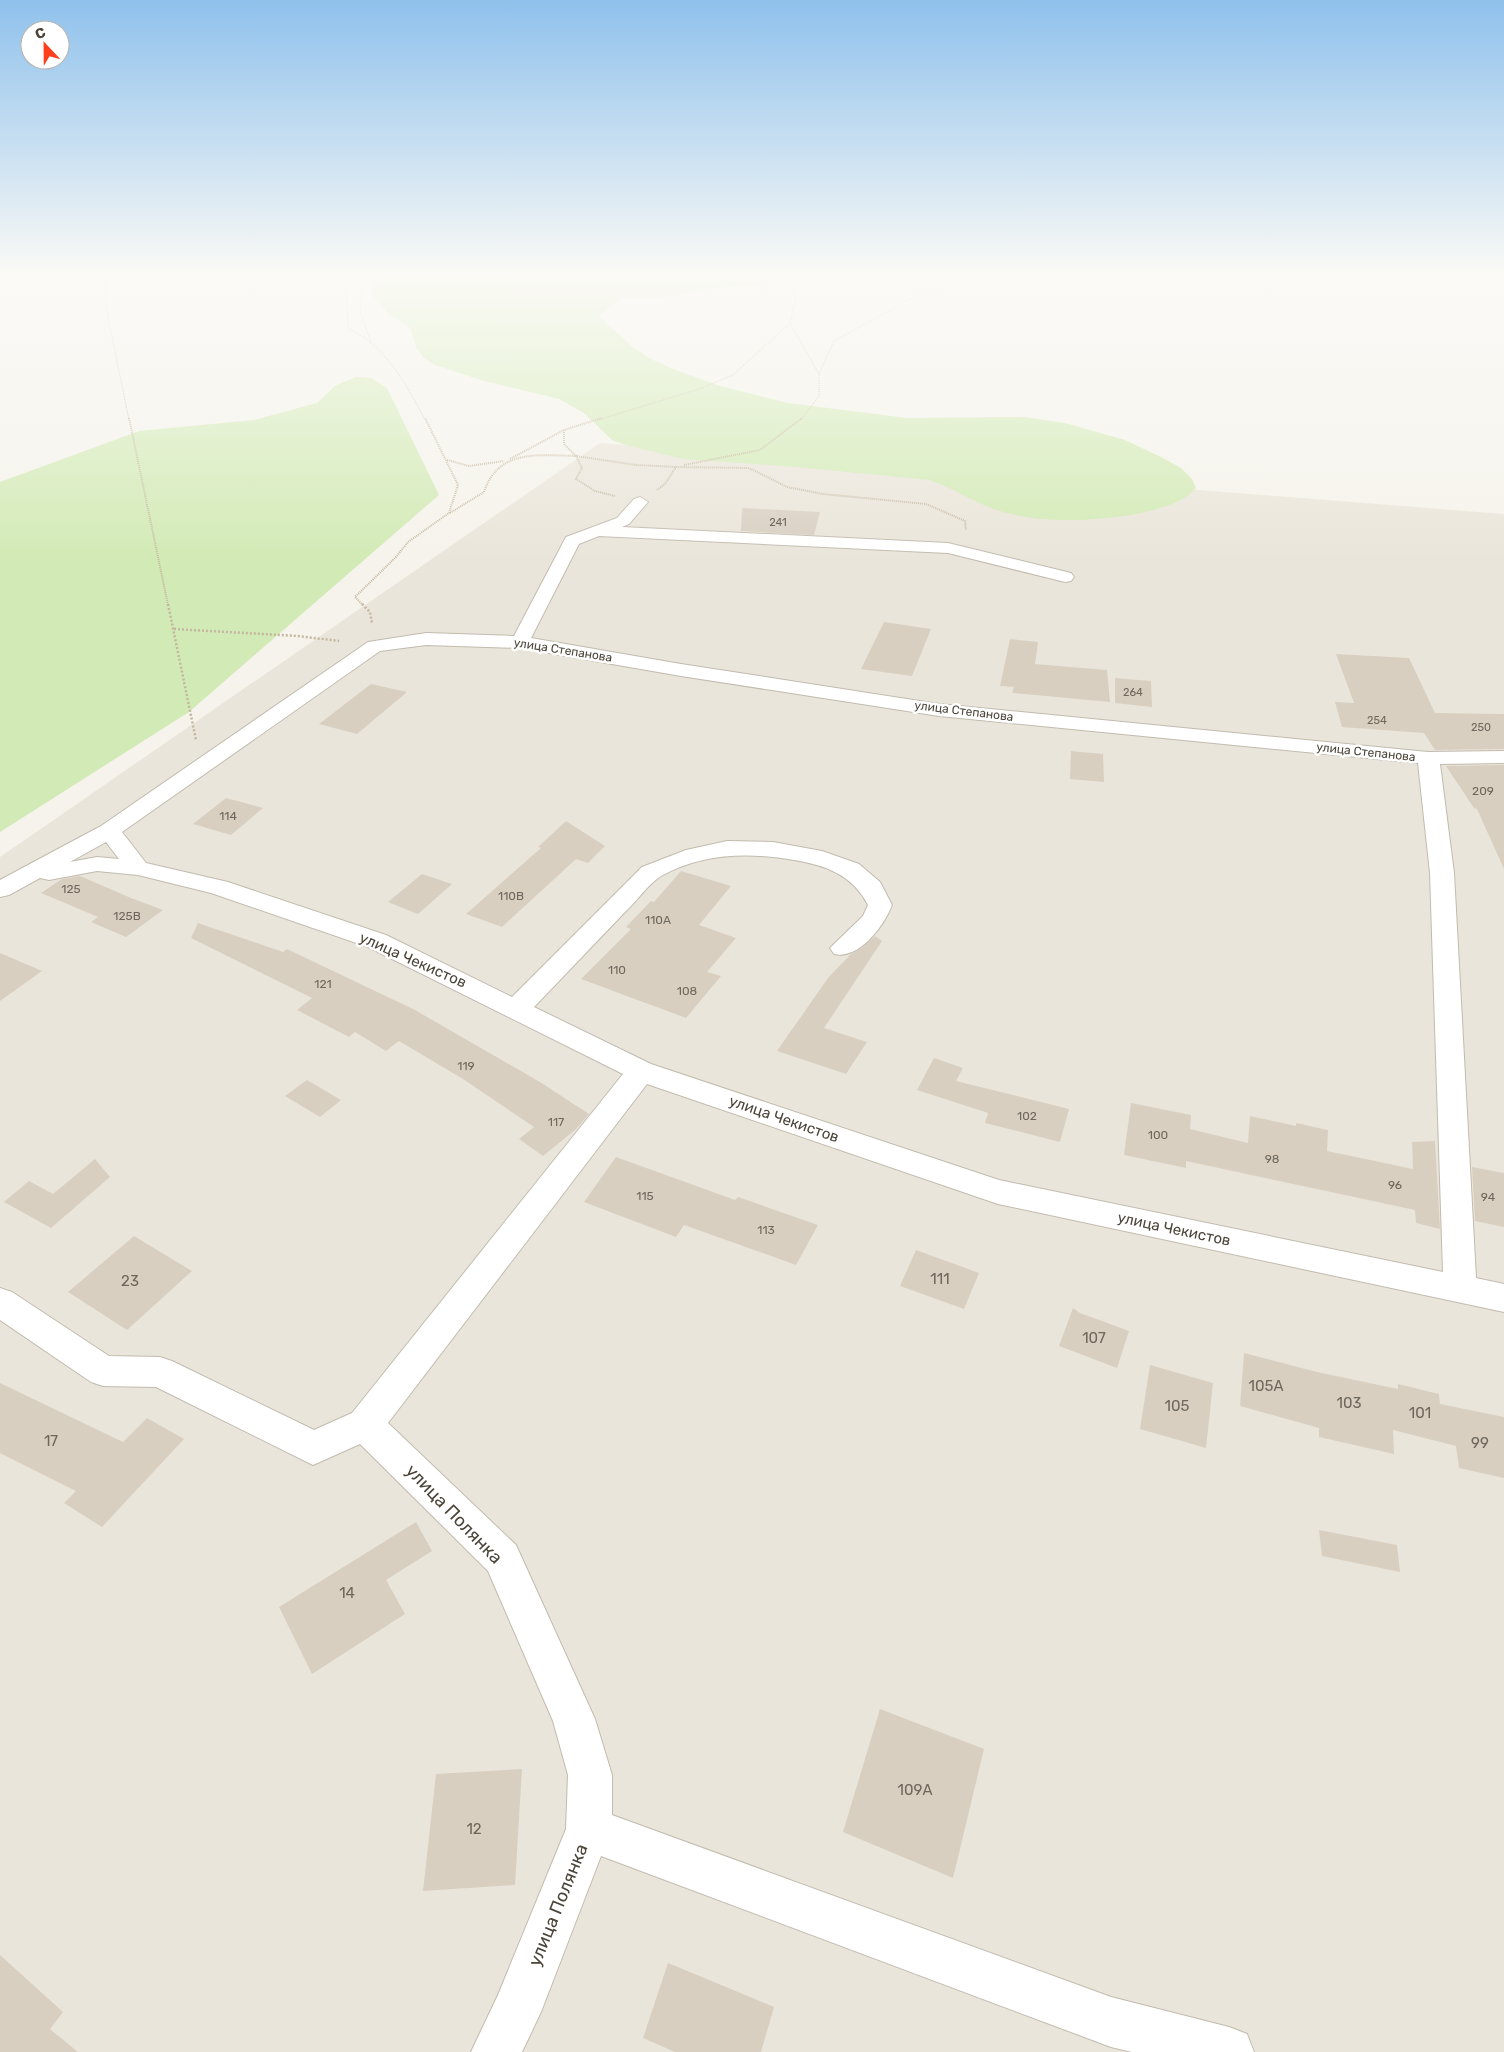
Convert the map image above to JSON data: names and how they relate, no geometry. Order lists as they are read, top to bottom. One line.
{"streets":{"street":["улица Степанова","улица Чекистов","улица Полянка"]},"house_numbers":["241","264","254","250","209","114","125","110В","125В","110А","110","121","108","119","102","117","100","98","96","115","94","113","111","23","107","105А","103","105","101","17","99","14","109А","12"],"north":"top"}
